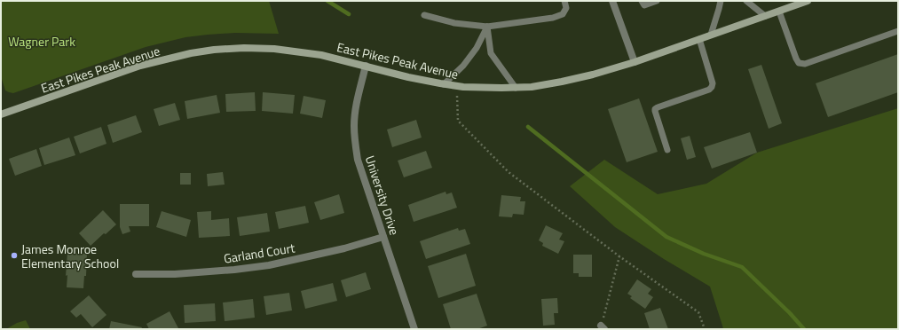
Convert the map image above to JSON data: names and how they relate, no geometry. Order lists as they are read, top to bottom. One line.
{"streets":{"main road":["East Pikes Peak Avenue"],"street":["University Drive","Garland Court"]},"crossings":[["East Pikes Peak Avenue","University Drive"],["University Drive","Garland Court"]],"parks":["Wagner Park"],"places":["James Monroe Elementary School"]}
